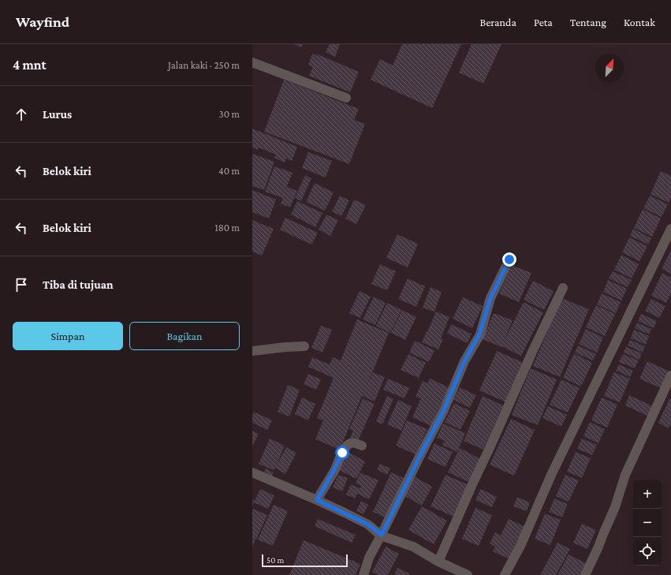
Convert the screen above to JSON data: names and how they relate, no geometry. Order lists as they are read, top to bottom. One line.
{"scale_bar":"50 m","north":"top right","page":{"header":"Wayfind","nav":["Beranda","Peta","Tentang","Kontak"],"heading":["4 mnt","Jalan kaki · 250 m"],"list":[["Lurus","30 m"],["Belok kiri","40 m"],["Belok kiri","180 m"],"Tiba di tujuan"],"buttons":["Simpan","Bagikan"],"map_buttons":["+","−"],"scale":"50 m"}}
